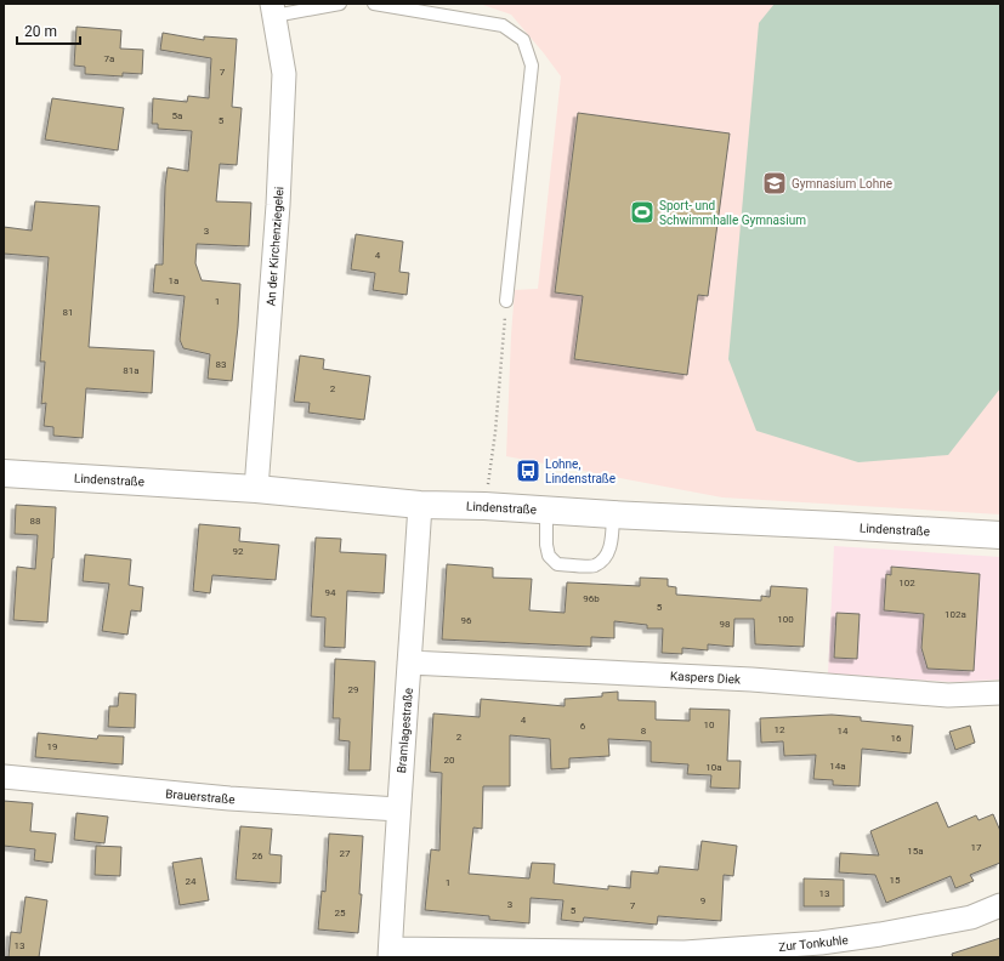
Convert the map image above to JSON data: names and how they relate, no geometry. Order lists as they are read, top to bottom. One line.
{"streets":{"street":["An der Kirchenziegelei","Lindenstraße","Kaspers Diek","Bramlagestraße","Brauerstraße","Zur Tonkuhle"]},"crossings":[["An der Kirchenziegelei","Lindenstraße"],["Lindenstraße","Bramlagestraße"],["Kaspers Diek","Bramlagestraße"],["Bramlagestraße","Brauerstraße"],["Bramlagestraße","Zur Tonkuhle"]],"places":{"school or university":["Gymnasium Lohne"],"sports":["Sport- und Schwimmhalle Gymnasium"],"bus stop":["Lohne, Lindenstraße"]},"house_numbers":["7a","7","5a","5","3","4","1a","1","81","83","81a","2","88","92","102","94","96b","5","102a","100","96","98","29","4","10","6","12","8","14","2","16","19","20","14a","10a","17","15a","27","26","15","24","1","13","9","3","7","5","25","13"],"scale_bar":"20 m"}
